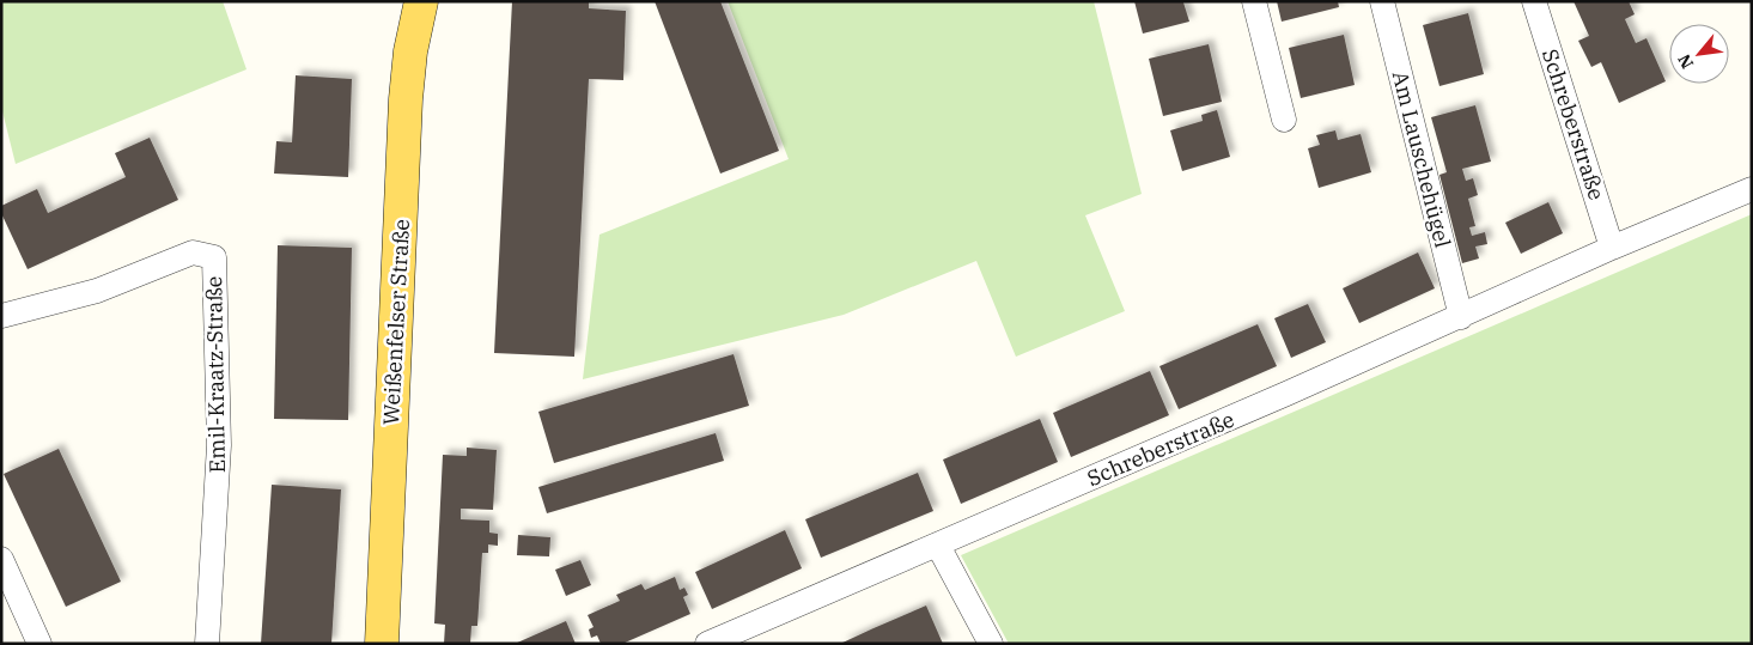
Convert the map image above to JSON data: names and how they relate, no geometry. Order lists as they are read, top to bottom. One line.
{"streets":{"main road":["Weißenfelser Straße"],"street":["Schreberstraße","Am Lauschehügel","Emil-Kraatz-Straße"]},"crossings":[["Schreberstraße","Am Lauschehügel"]],"north":"bottom left"}
